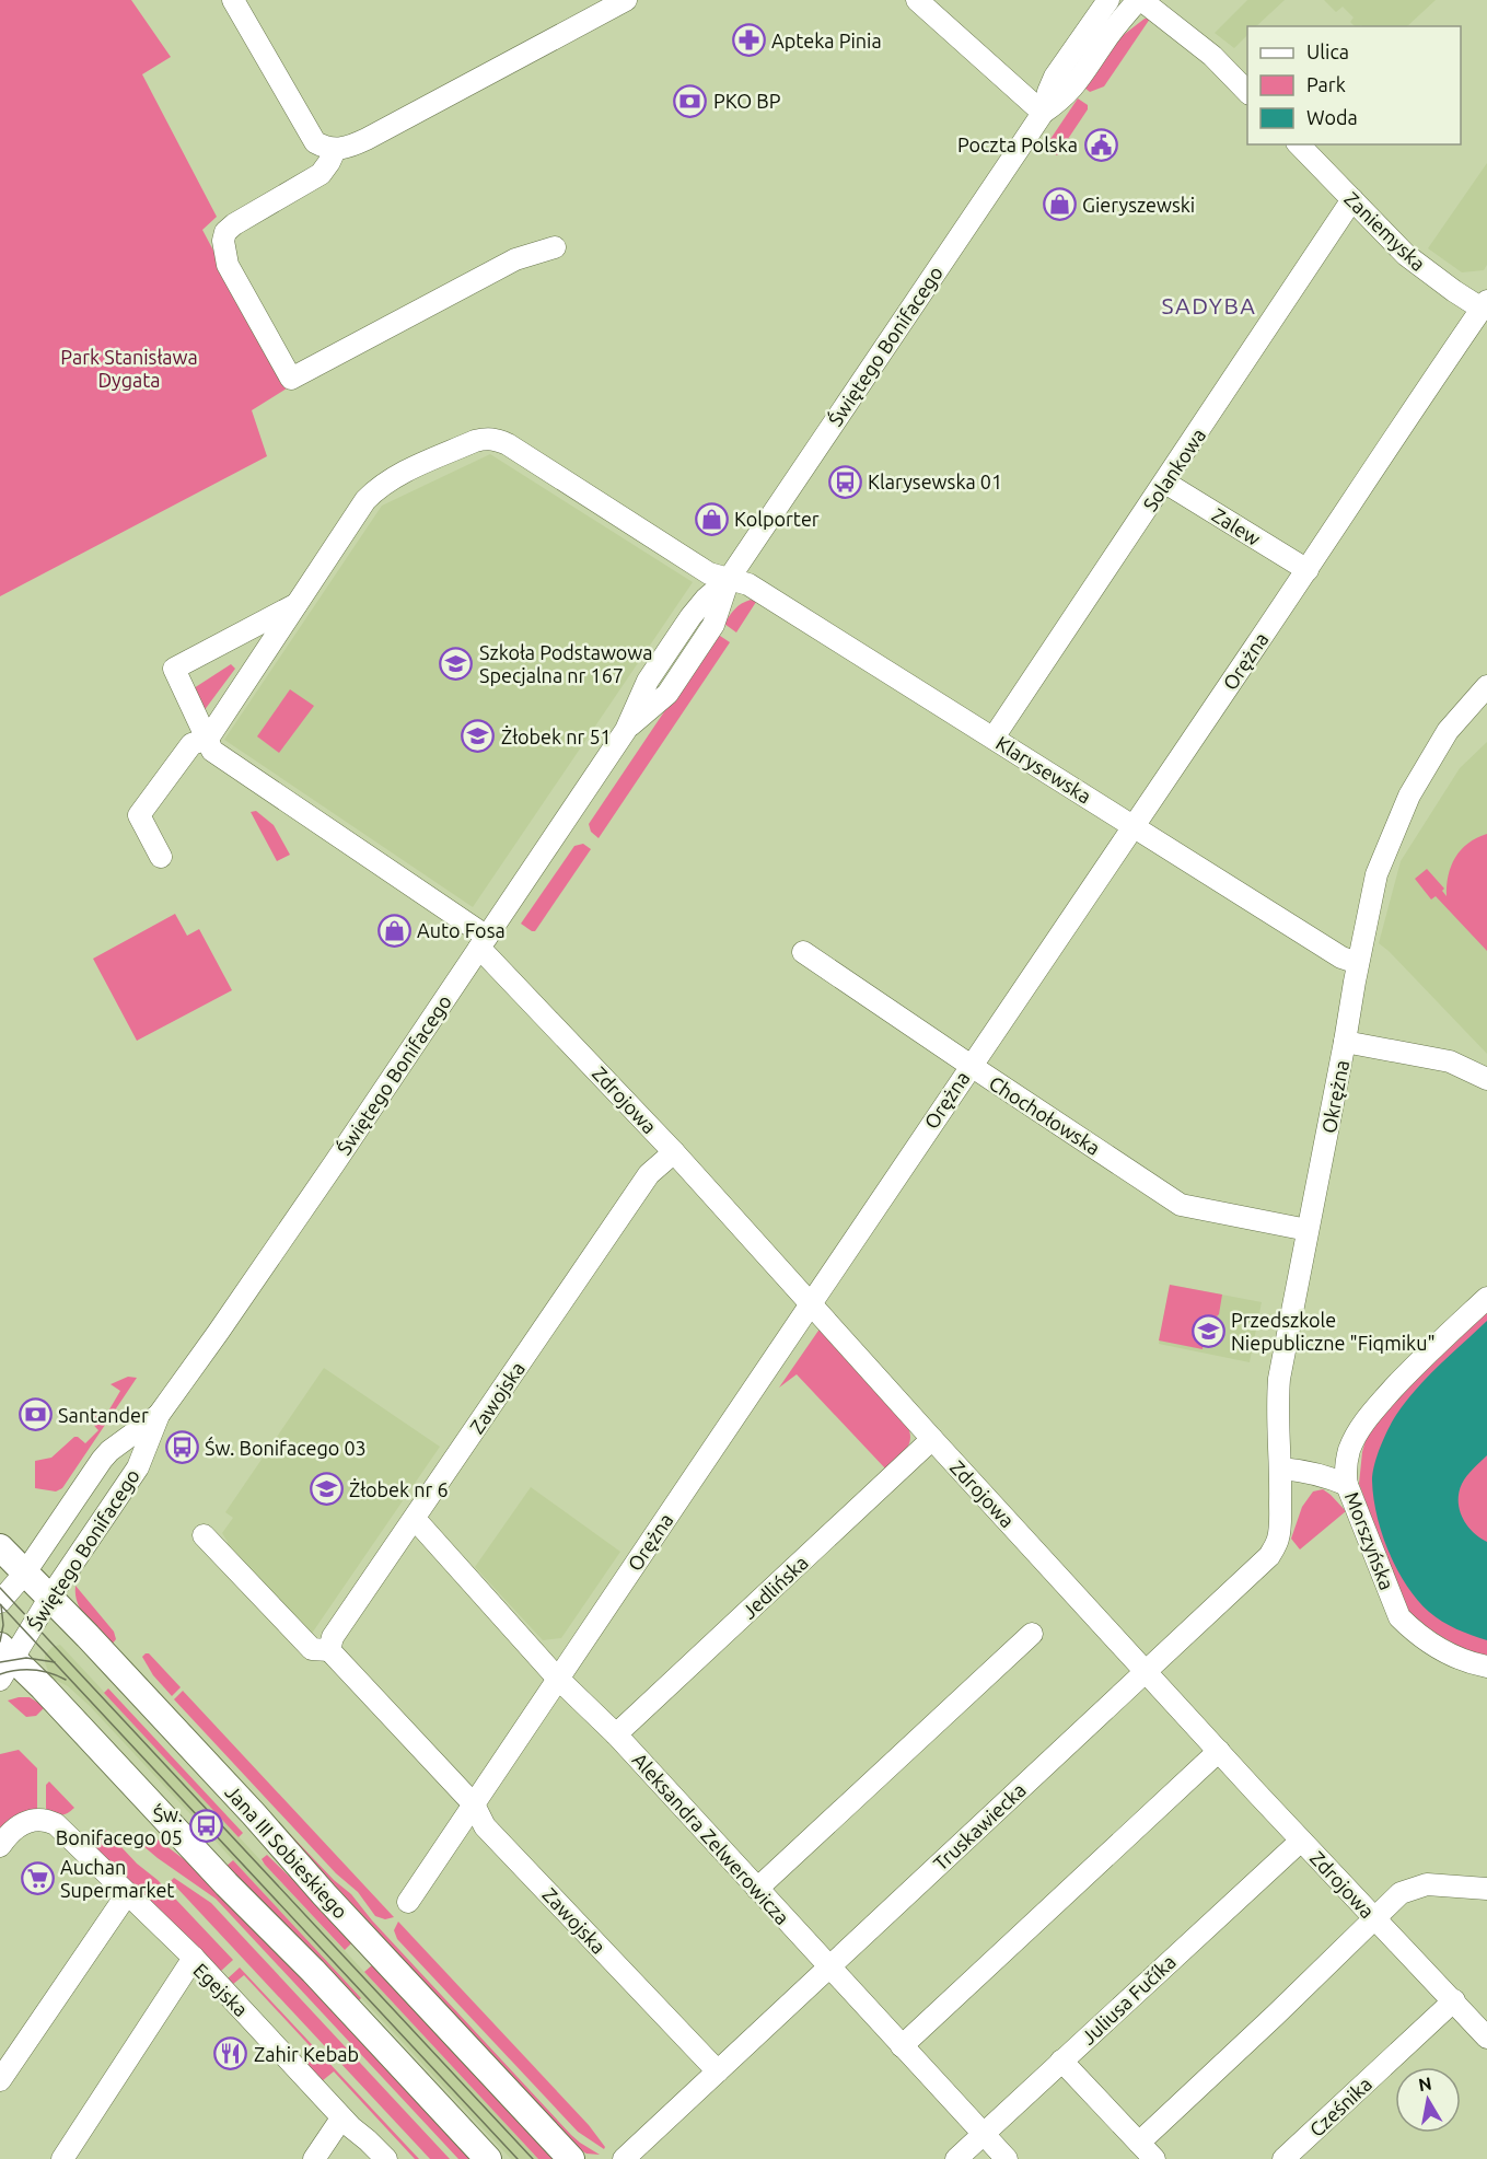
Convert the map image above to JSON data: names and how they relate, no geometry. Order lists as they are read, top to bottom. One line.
{"streets":{"main road":["Jana III Sobieskiego"],"street":["Zaniemyska","Świętego Bonifacego","Solankowa","Zalew","Orężna","Klarysewska","Okrężna","Zdrojowa","Chochołowska","Zawojska","Morszyńska","Jedlińska","Truskawiecka","Aleksandra Zelwerowicza","Egejska","Juliusa Fučíka","Cześnika"]},"crossings":[["Zaniemyska","Solankowa"],["Zaniemyska","Orężna"],["Świętego Bonifacego","Klarysewska"],["Świętego Bonifacego","Zdrojowa"],["Świętego Bonifacego","Jana III Sobieskiego"],["Solankowa","Zalew"],["Solankowa","Klarysewska"],["Zalew","Orężna"],["Orężna","Klarysewska"],["Orężna","Zdrojowa"],["Orężna","Chochołowska"],["Orężna","Zawojska"],["Orężna","Aleksandra Zelwerowicza"],["Klarysewska","Okrężna"],["Klarysewska","Zdrojowa"],["Okrężna","Chochołowska"],["Okrężna","Truskawiecka"],["Zdrojowa","Zawojska"],["Zdrojowa","Jedlińska"],["Zdrojowa","Truskawiecka"],["Zdrojowa","Juliusa Fučíka"],["Zdrojowa","Cześnika"],["Zawojska","Truskawiecka"],["Zawojska","Aleksandra Zelwerowicza"],["Jedlińska","Aleksandra Zelwerowicza"],["Truskawiecka","Aleksandra Zelwerowicza"],["Aleksandra Zelwerowicza","Juliusa Fučíka"]],"districts":["SADYBA"],"parks":["Park Stanisława Dygata"],"places":{"pharmacy":["Apteka Pinia"],"bank":["PKO BP","Santander"],"public building":["Poczta Polska"],"shop":["Gieryszewski","Kolporter","Auto Fosa"],"bus stop":["Klarysewska 01","Św. Bonifacego 03","Św. Bonifacego 05"],"school or university":["Szkoła Podstawowa Specjalna nr 167","Żłobek nr 51","Przedszkole Niepubliczne \"Fiqmiku\"","Żłobek nr 6"],"supermarket":["Auchan Supermarket"],"restaurant":["Zahir Kebab"]},"legend":["Ulica","Park","Woda"],"north":"top"}
